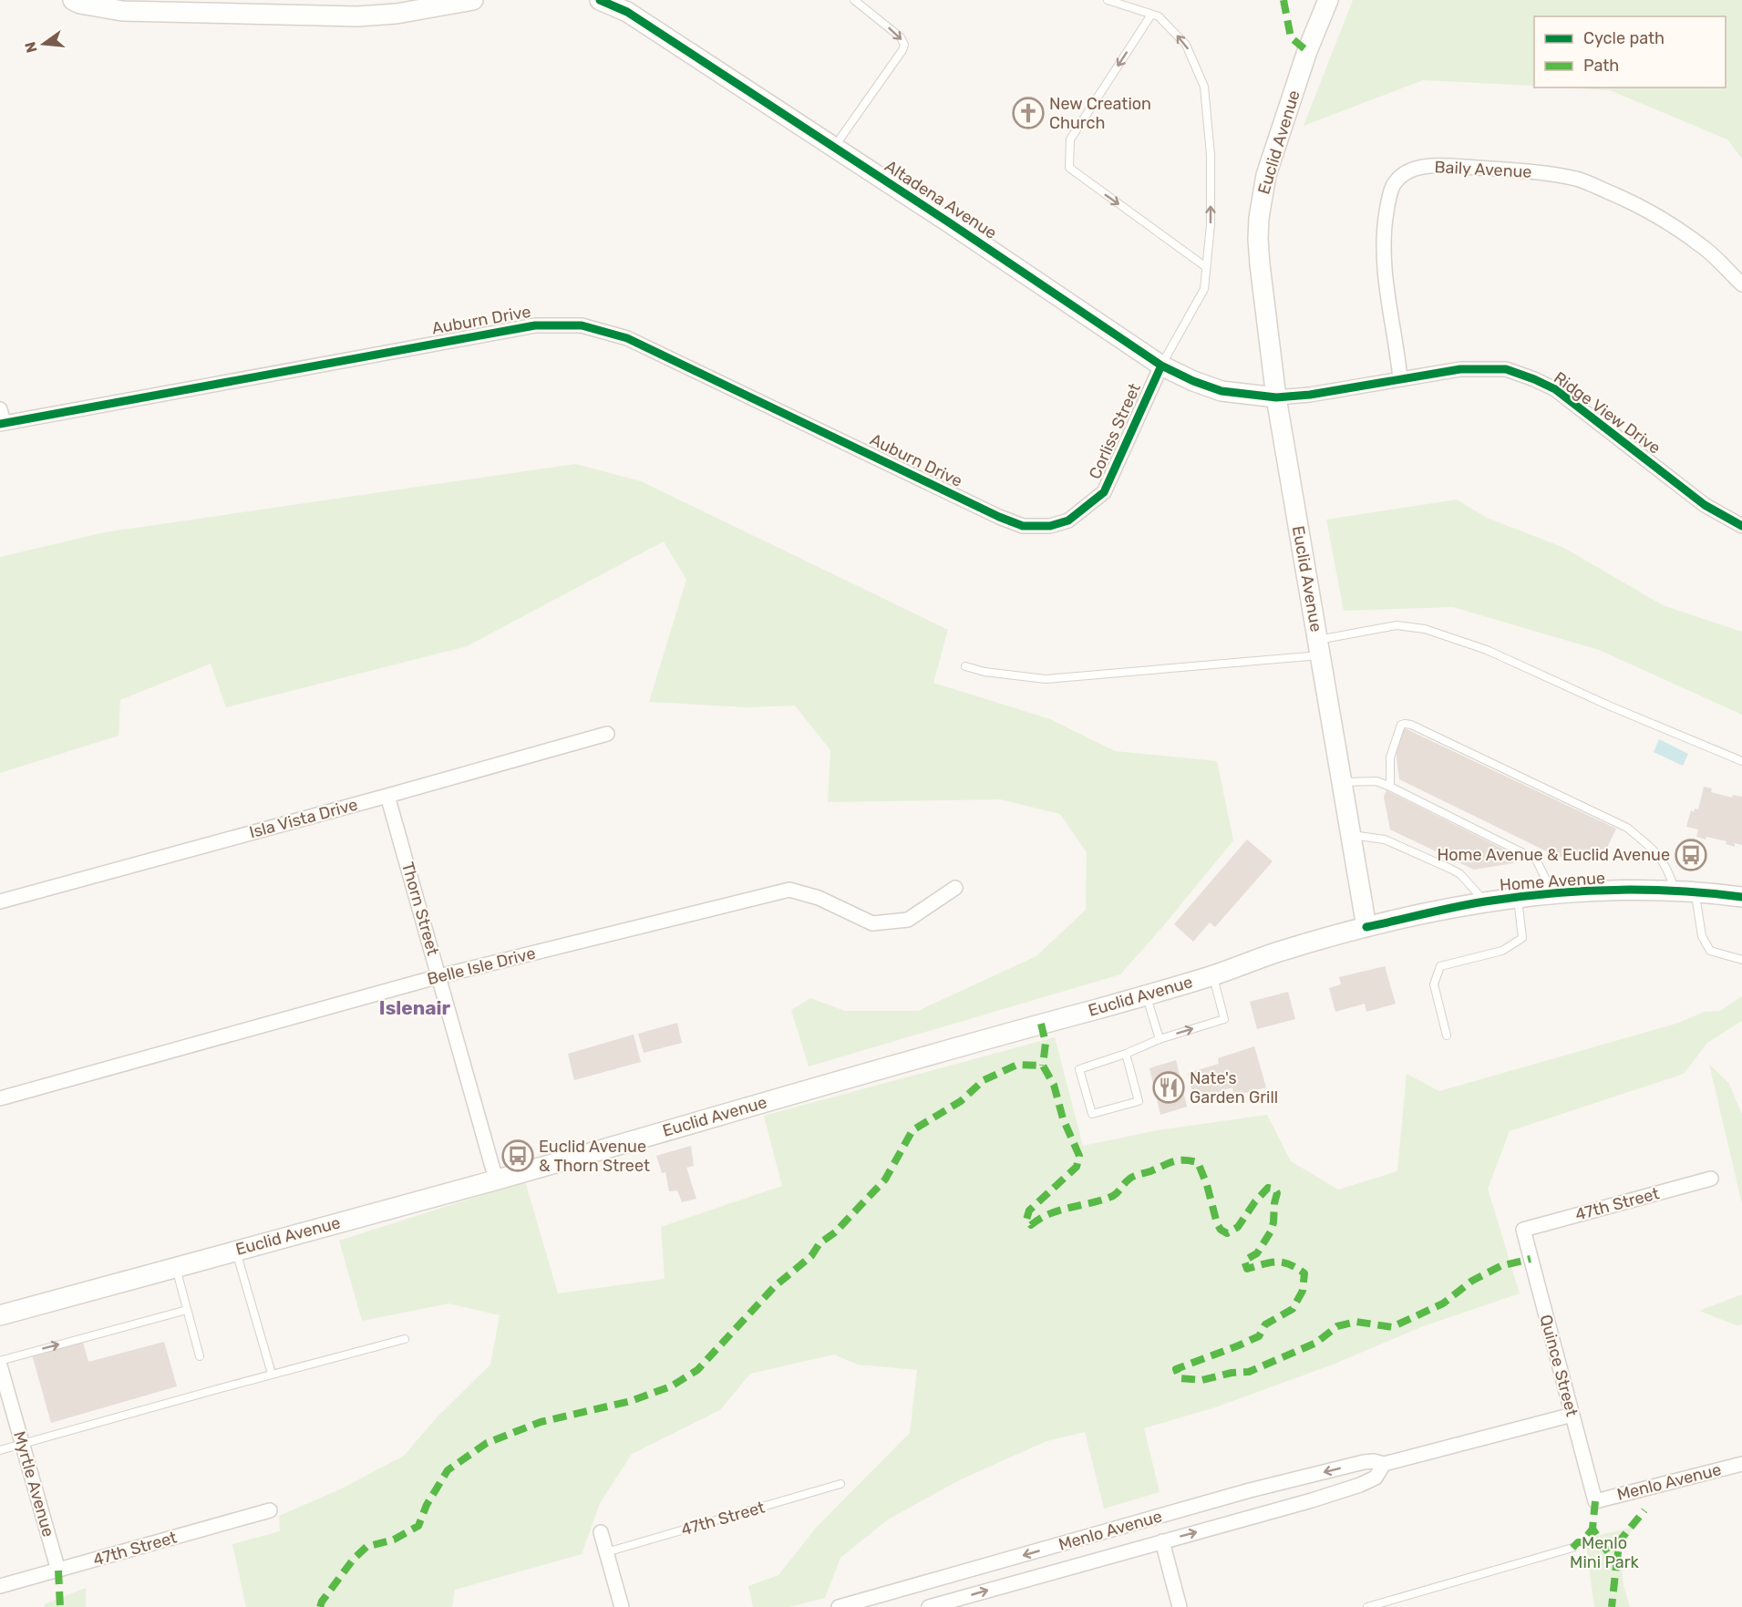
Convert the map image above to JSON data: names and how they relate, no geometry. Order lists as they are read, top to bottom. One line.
{"streets":{"main road":["Euclid Avenue","Altadena Avenue","Home Avenue"],"street":["Baily Avenue","Auburn Drive","Ridge View Drive","Corliss Street","Isla Vista Drive","Thorn Street","Belle Isle Drive","47th Street","Quince Street","Menlo Avenue","Myrtle Avenue"]},"crossings":[["Euclid Avenue","Altadena Avenue"],["Euclid Avenue","Ridge View Drive"],["Euclid Avenue","Home Avenue"],["Euclid Avenue","Thorn Street"],["Baily Avenue","Ridge View Drive"],["Altadena Avenue","Ridge View Drive"],["Altadena Avenue","Corliss Street"],["Auburn Drive","Corliss Street"],["Isla Vista Drive","Thorn Street"],["Thorn Street","Belle Isle Drive"],["47th Street","Quince Street"],["47th Street","Myrtle Avenue"],["Quince Street","Menlo Avenue"]],"one_way":["Corliss Street"],"districts":["Islenair"],"parks":["Menlo Mini Park"],"places":{"church":["New Creation Church"],"bus stop":["Home Avenue & Euclid Avenue","Euclid Avenue & Thorn Street"],"restaurant":["Nate's Garden Grill"]},"legend":["Cycle path","Path"],"north":"left"}
